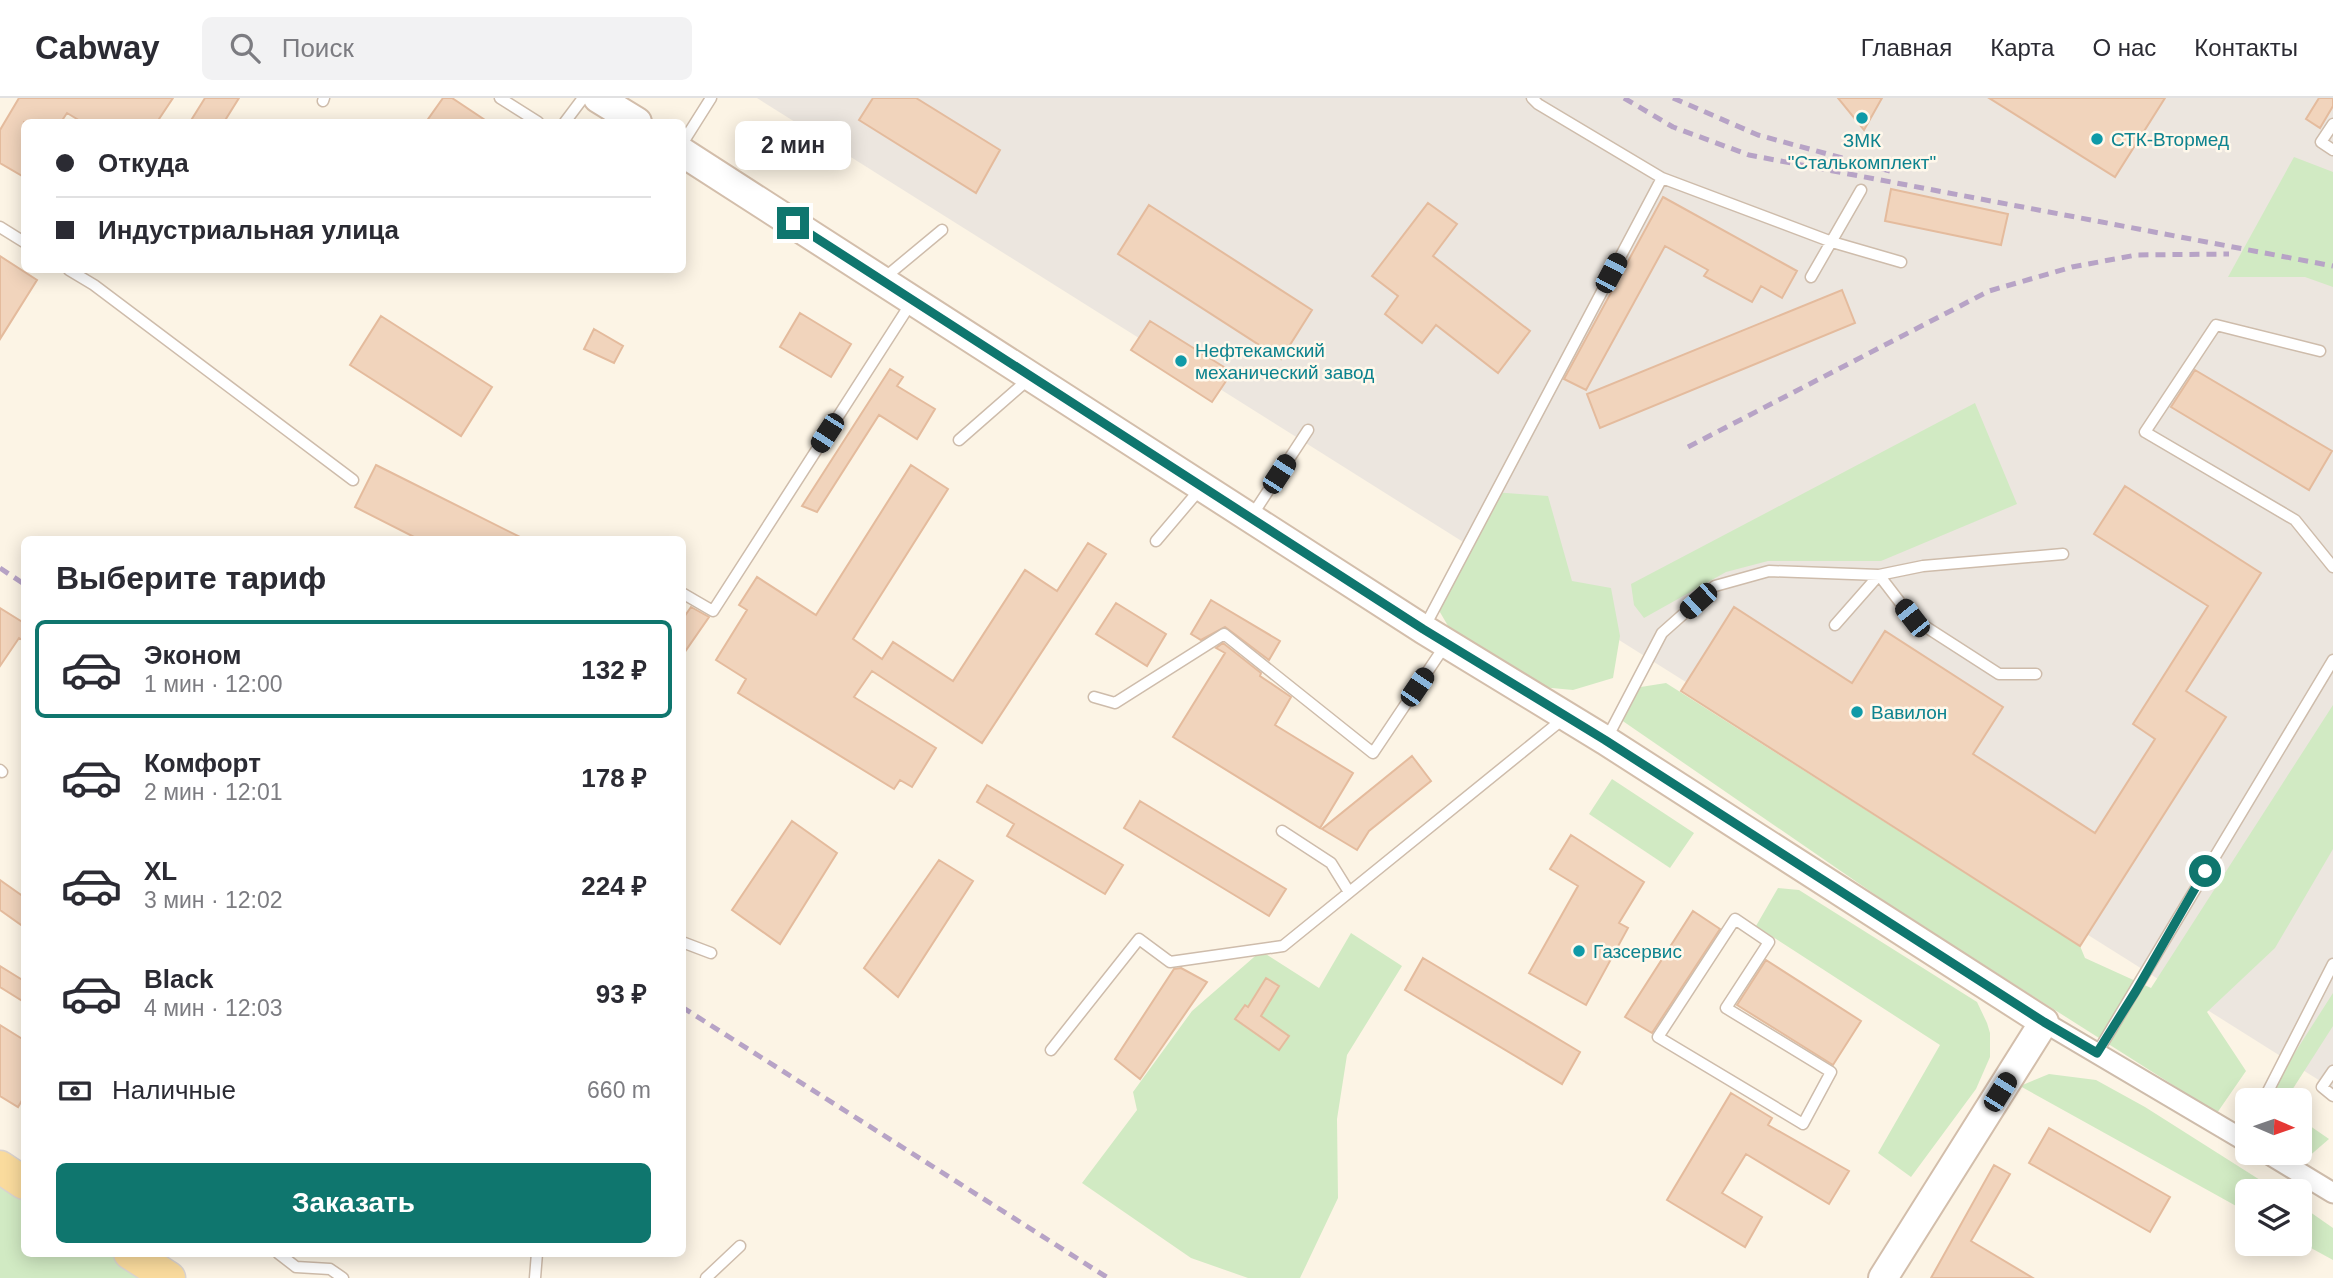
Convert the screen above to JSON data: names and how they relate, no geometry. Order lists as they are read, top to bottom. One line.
{"places":["ЗМК \"Сталькомплект\"","СТК-Втормед","Нефтекамский механический завод","Вавилон","Газсервис"],"north":"right","page":{"header":"Cabway","search":"Поиск","nav":["Главная","Карта","О нас","Контакты"],"banner":["Откуда","Индустриальная улица"],"bubble":"2 мин","heading":"Выберите тариф","list":[{"name":"Эконом","note":"1 мин · 12:00","value":"132 ₽"},{"name":"Комфорт","note":"2 мин · 12:01","value":"178 ₽"},{"name":"XL","note":"3 мин · 12:02","value":"224 ₽"},{"name":"Black","note":"4 мин · 12:03","value":"93 ₽"}],"pay":["Наличные","660 m"],"buttons":"Заказать"}}
